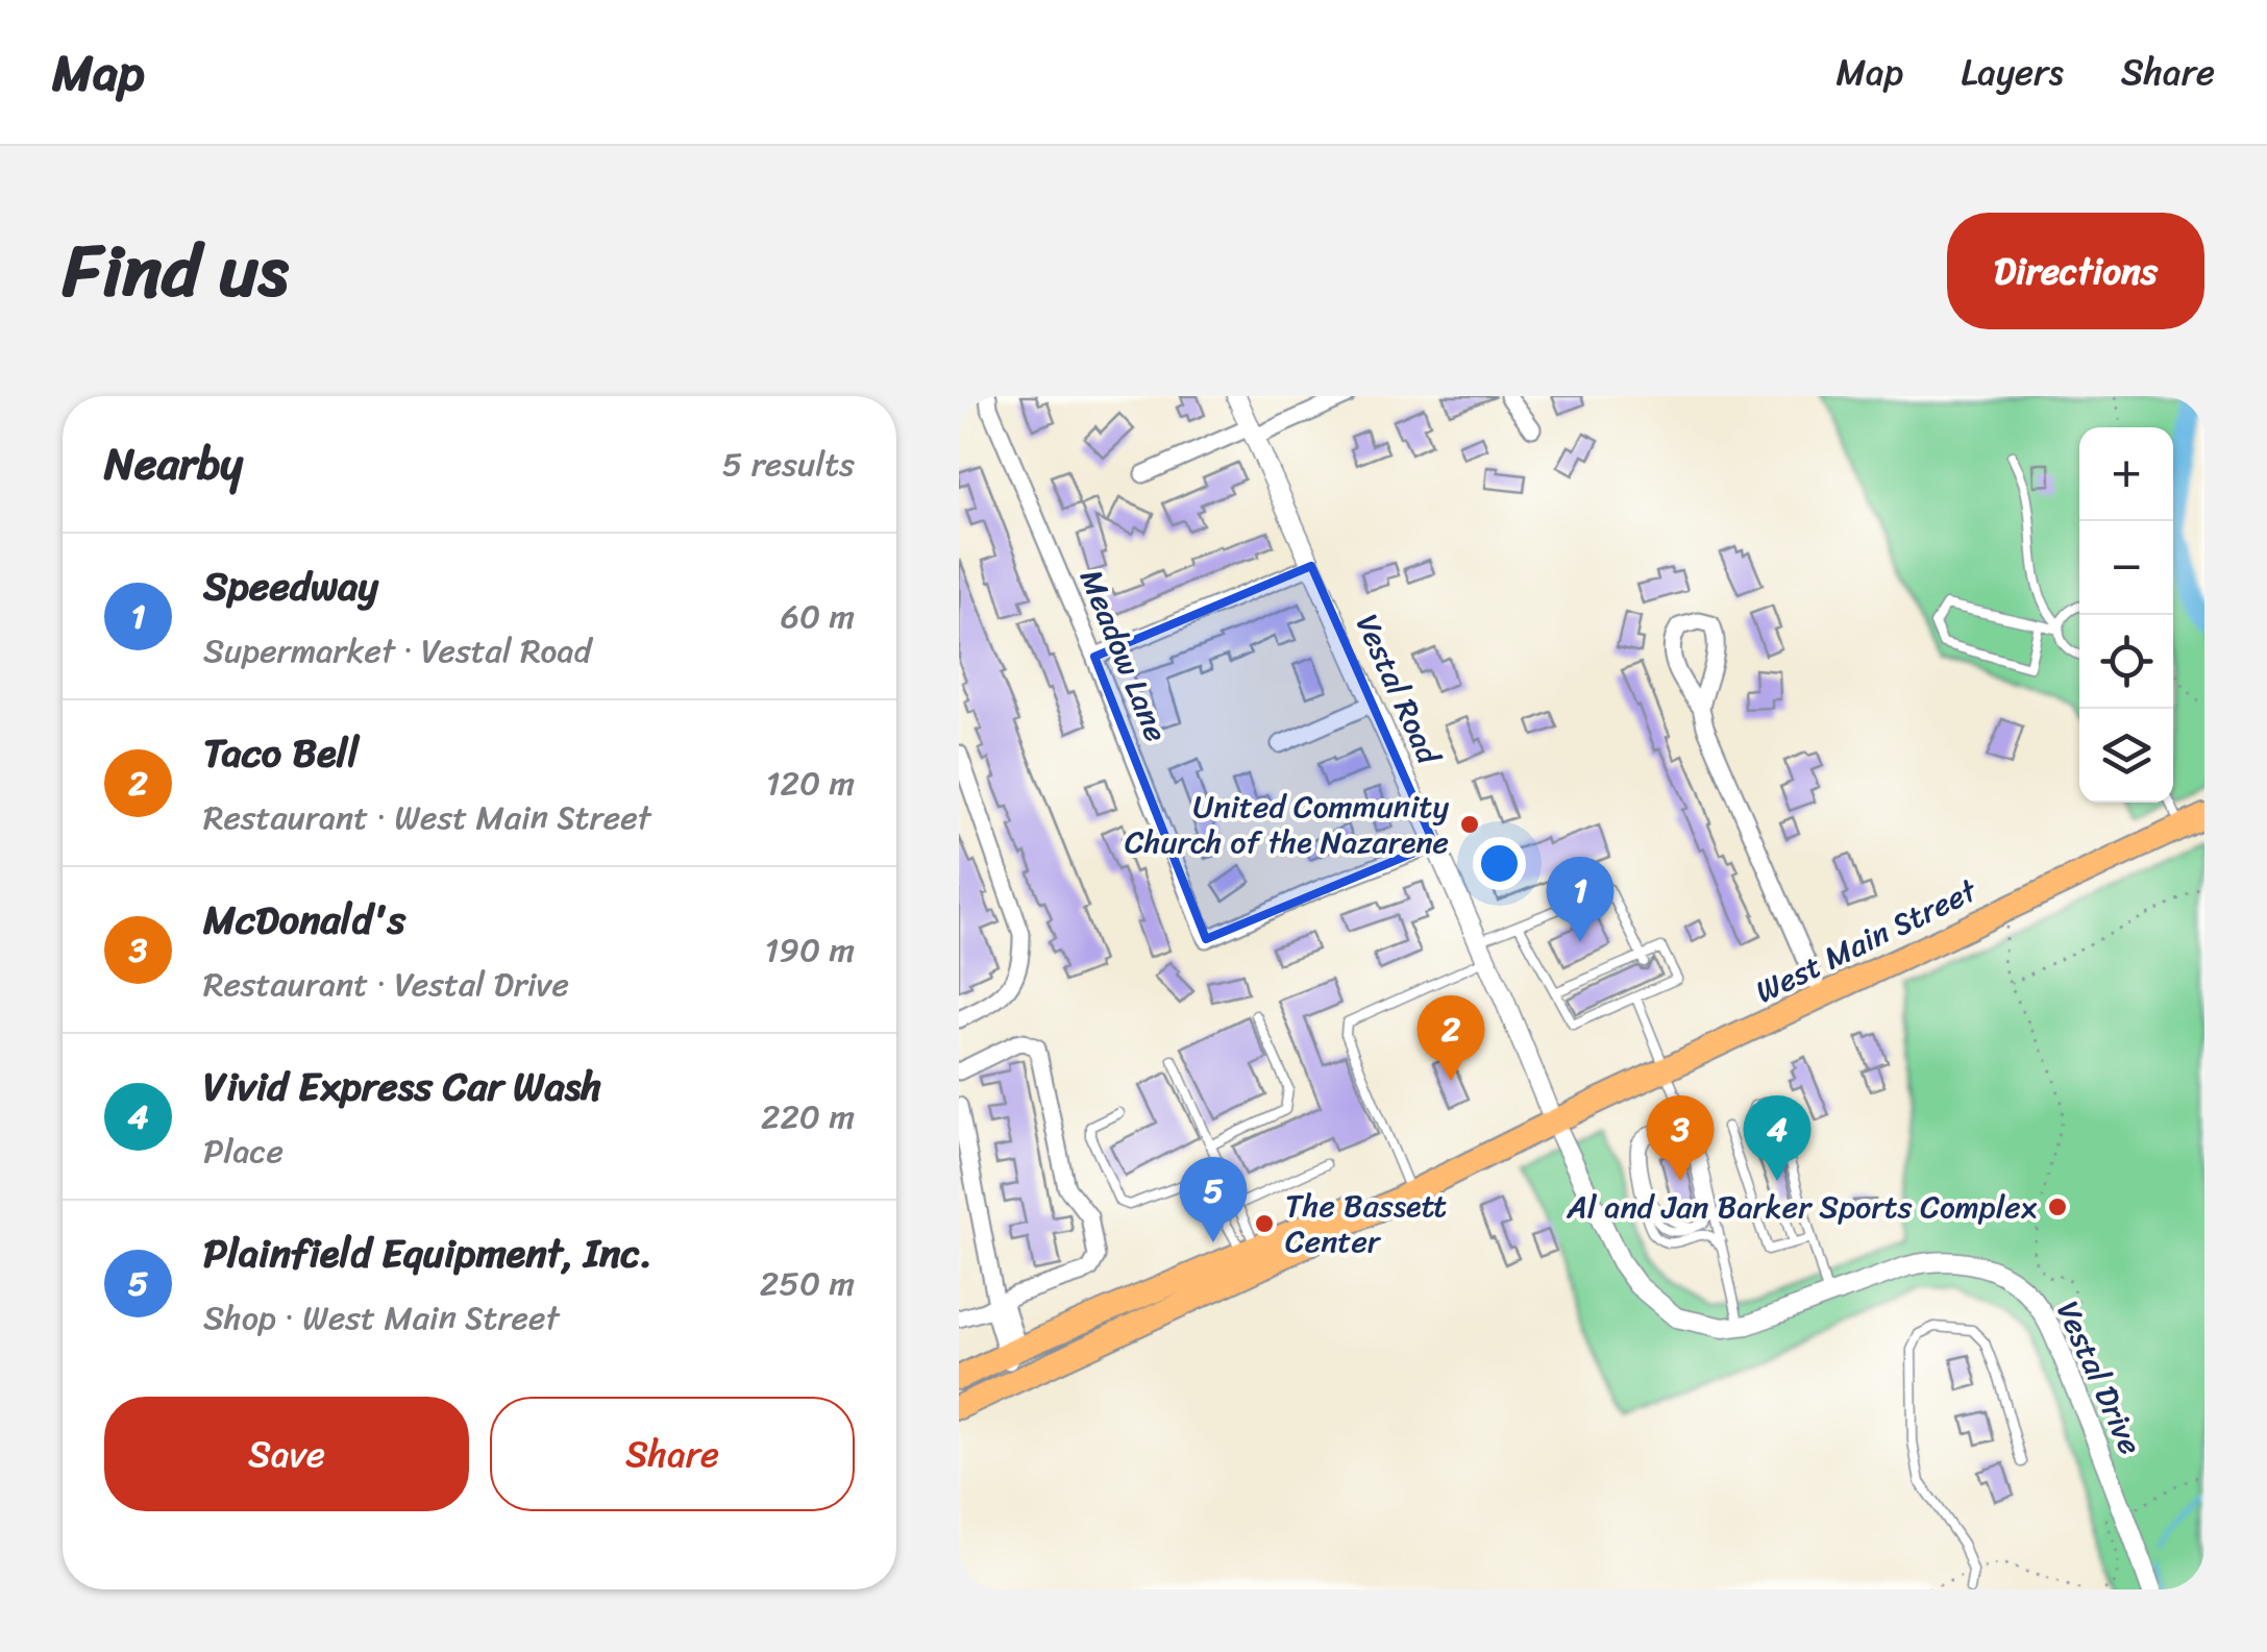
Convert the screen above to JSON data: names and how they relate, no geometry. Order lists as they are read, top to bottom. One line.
{"streets":{"main road":["West Main Street"],"street":["Meadow Lane","Vestal Road","Vestal Drive"]},"crossings":[["Meadow Lane","Vestal Road"],["Vestal Road","West Main Street"],["Vestal Road","Vestal Drive"],["West Main Street","Vestal Drive"]],"places":["United Community Church of the Nazarene","Al and Jan Barker Sports Complex","The Bassett Center"],"page":{"header":"Map","nav":["Map","Layers","Share"],"title":"Find us","buttons":["Directions",["Save","Share"]],"heading":["Nearby","5 results"],"map_buttons":["+","−"],"list":[{"mark":"1","name":"Speedway","note":"Supermarket · Vestal Road","value":"60 m"},{"mark":"2","name":"Taco Bell","note":"Restaurant · West Main Street","value":"120 m"},{"mark":"3","name":"McDonald's","note":"Restaurant · Vestal Drive","value":"190 m"},{"mark":"4","name":"Vivid Express Car Wash","note":"Place","value":"220 m"},{"mark":"5","name":"Plainfield Equipment, Inc.","note":"Shop · West Main Street","value":"250 m"}],"pins":["1","2","3","4","5"]}}
